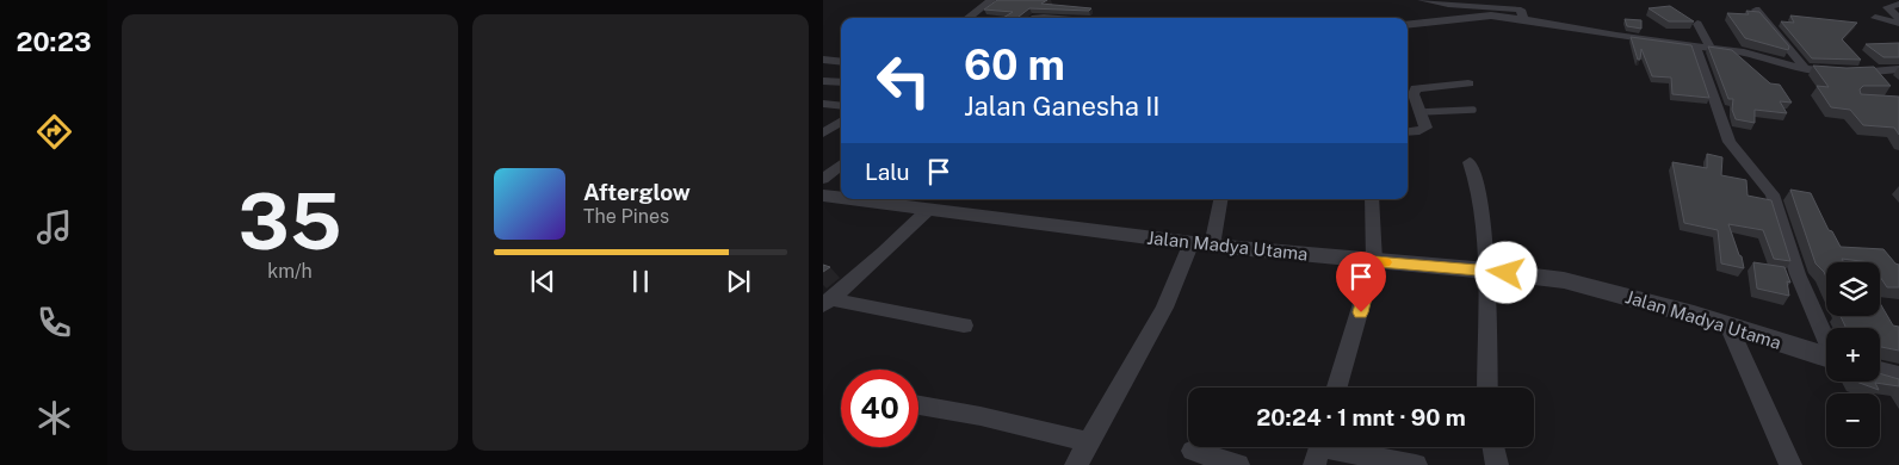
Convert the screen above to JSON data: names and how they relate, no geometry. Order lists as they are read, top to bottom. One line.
{"streets":{"street":["Jalan Madya Utama"]},"page":{"tabs":"20:23","tile":["35","km/h"],"turn":["60 m","Jalan Ganesha II"],"then":"Lalu","song":["Afterglow","The Pines"],"map_buttons":["+","−"],"limit":"40","trip":"20:24 · 1 mnt · 90 m"}}
